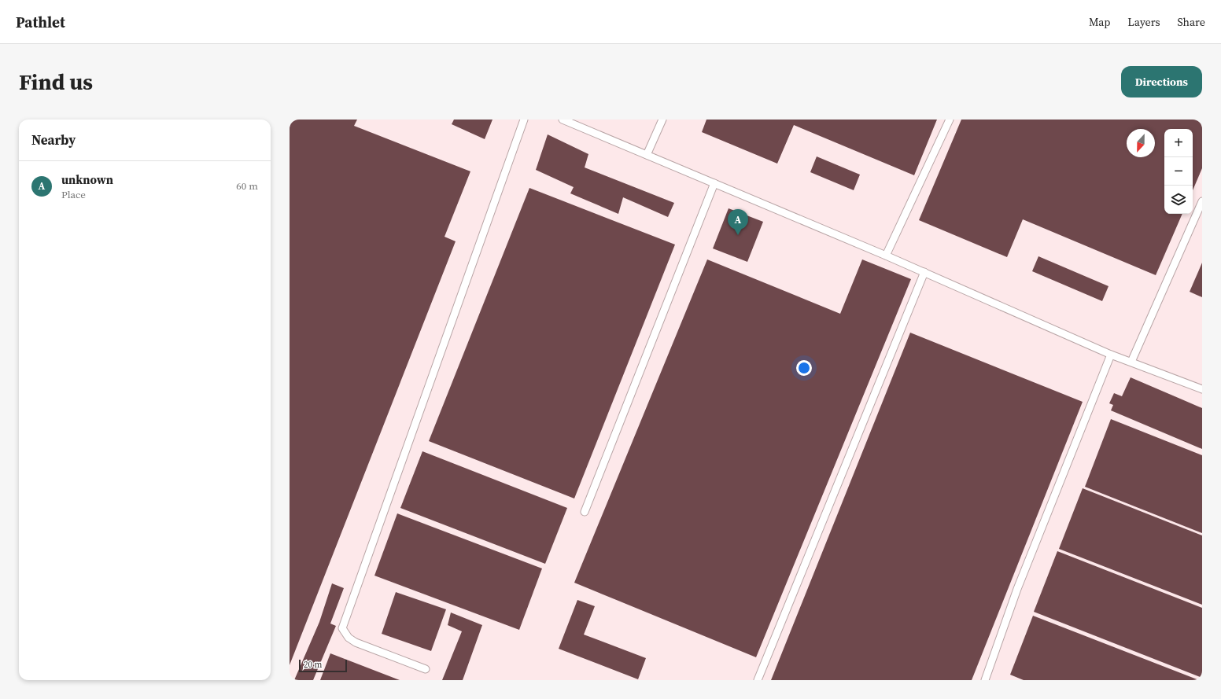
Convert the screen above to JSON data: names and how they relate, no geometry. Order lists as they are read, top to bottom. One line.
{"scale_bar":"20 m","north":"bottom","page":{"header":"Pathlet","nav":["Map","Layers","Share"],"buttons":"Directions","title":"Find us","heading":"Nearby","map_buttons":["+","−"],"list":[{"mark":"A","name":"unknown","note":"Place","value":"60 m"}],"pins":"A","scale":"20 m"}}
